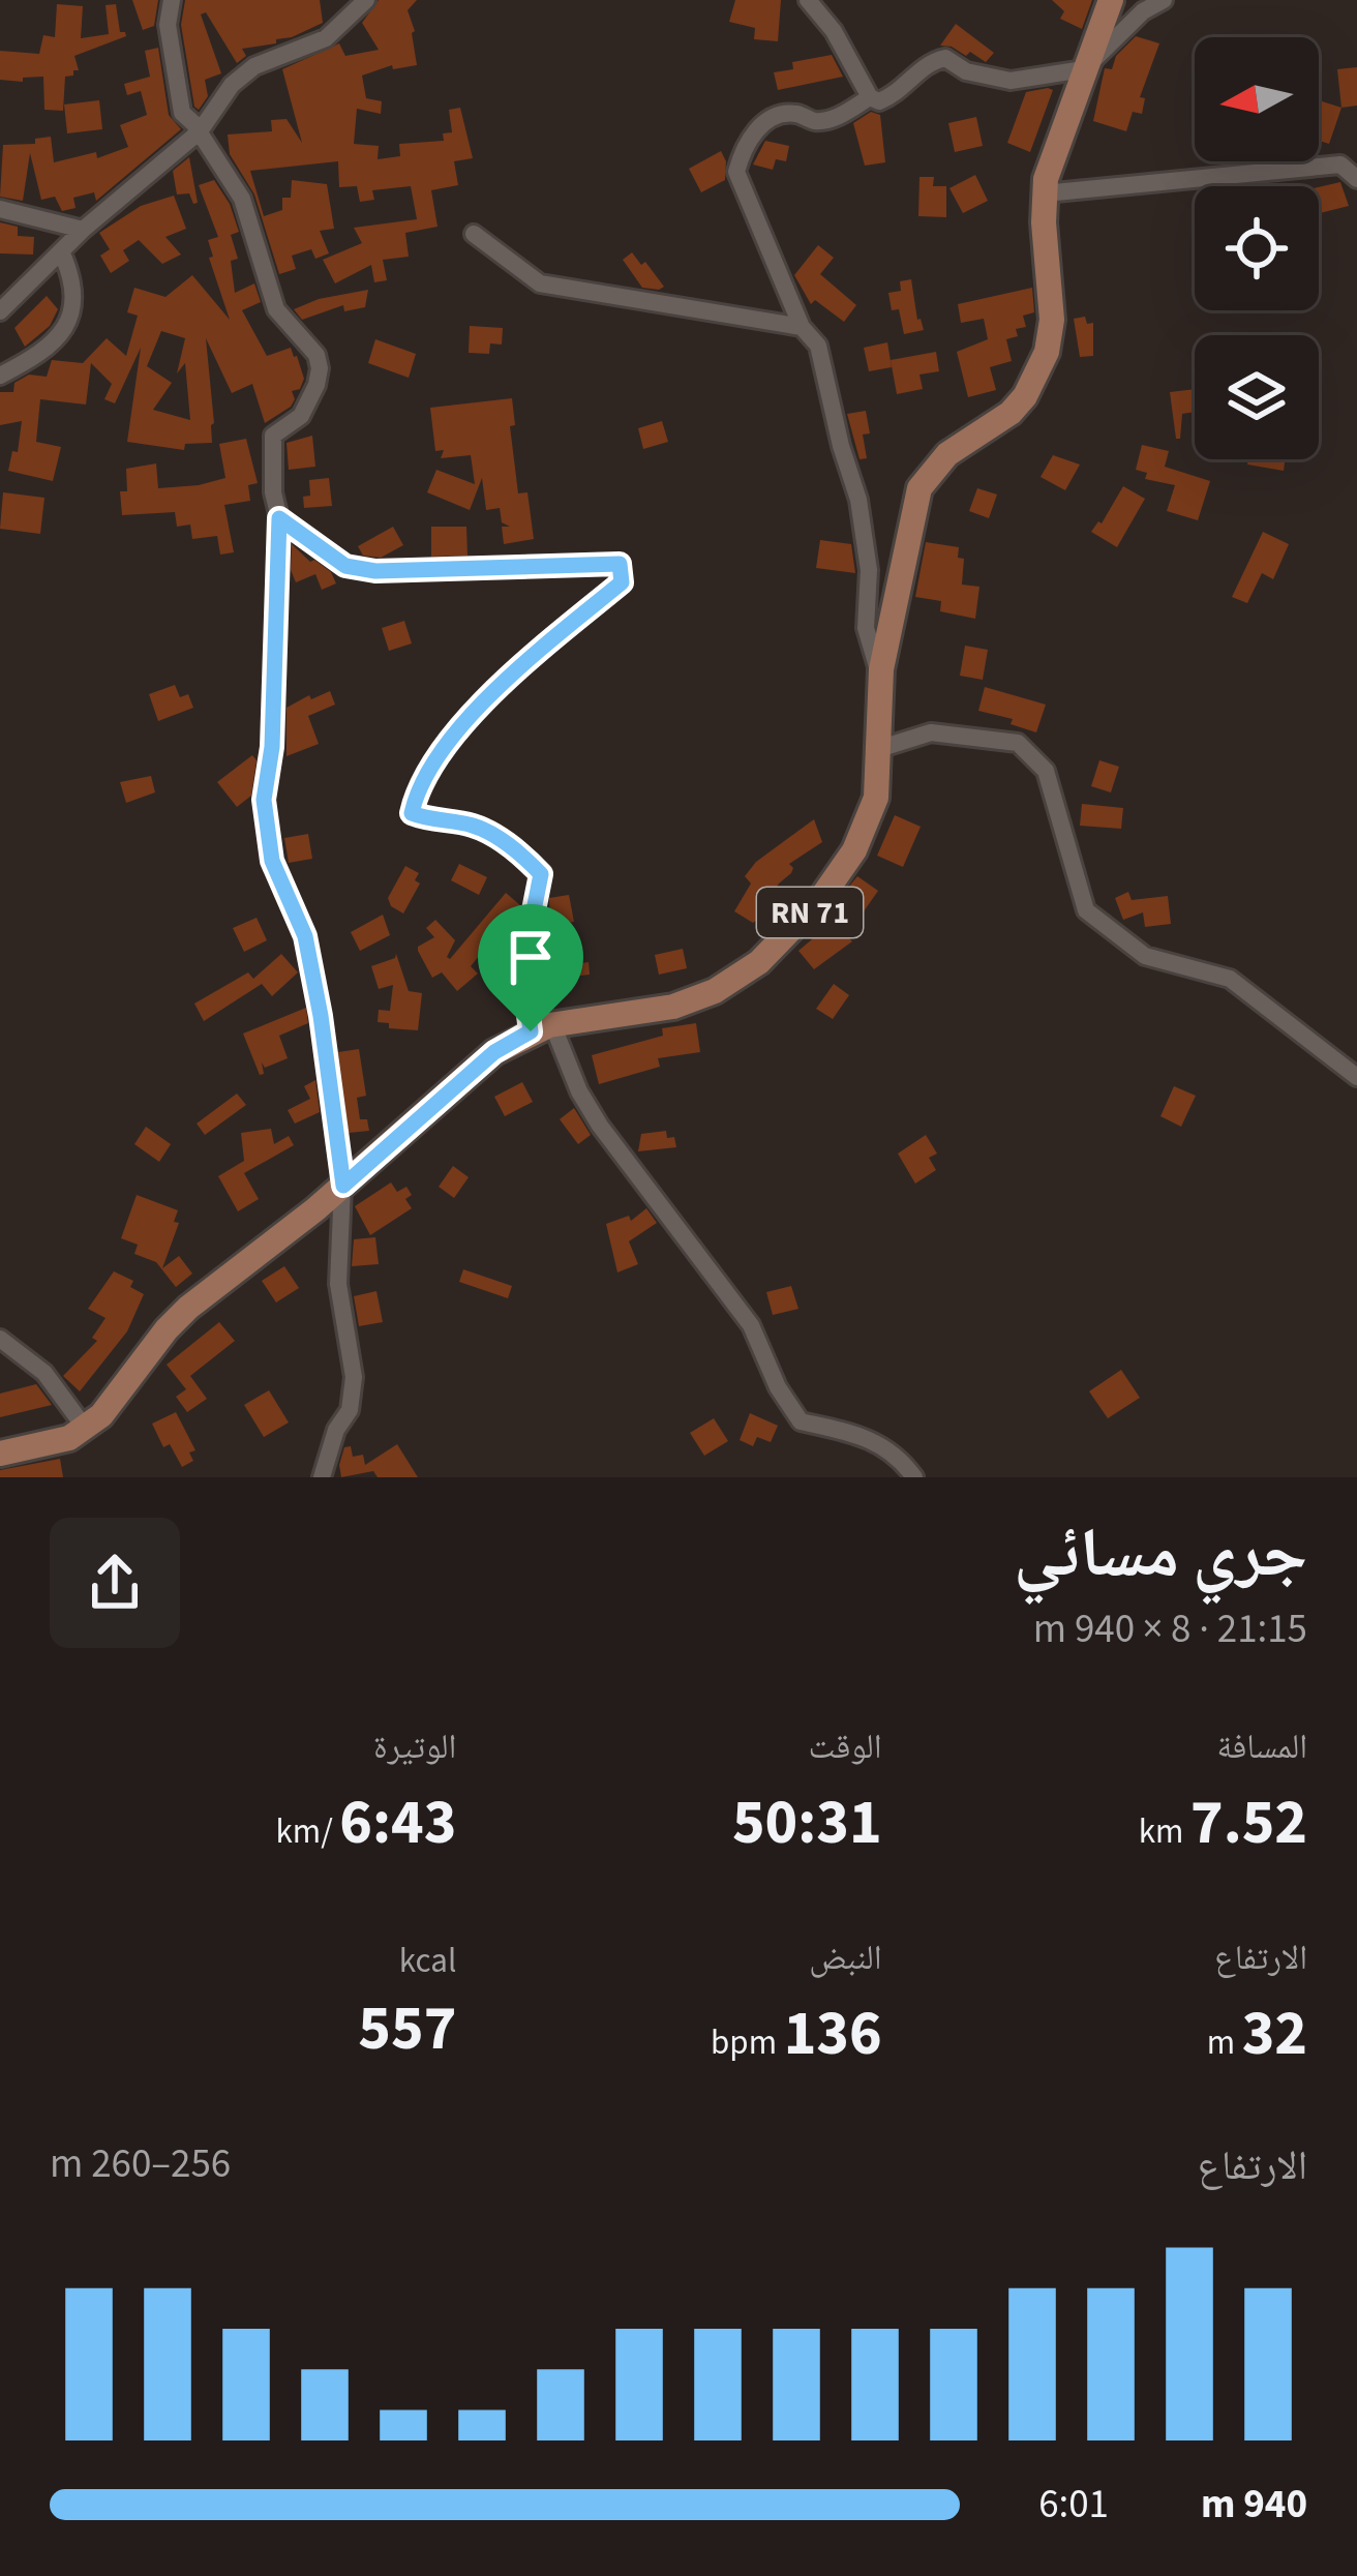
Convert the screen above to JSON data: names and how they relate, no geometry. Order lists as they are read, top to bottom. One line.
{"streets":{"main road":["RN 71"]},"north":"left","page":{"heading":["جري مسائي","21:15 · 8 × 940 m"],"stats":[["المسافة","7.52 km"],["الوقت","50:31"],["الوتيرة","6:43 /km"],["الارتفاع","32 m"],["النبض","136 bpm"],["kcal","557"]],"chart":["الارتفاع","256–260 m"],"list":[{"name":"940 m","note":"6:01"}]}}
